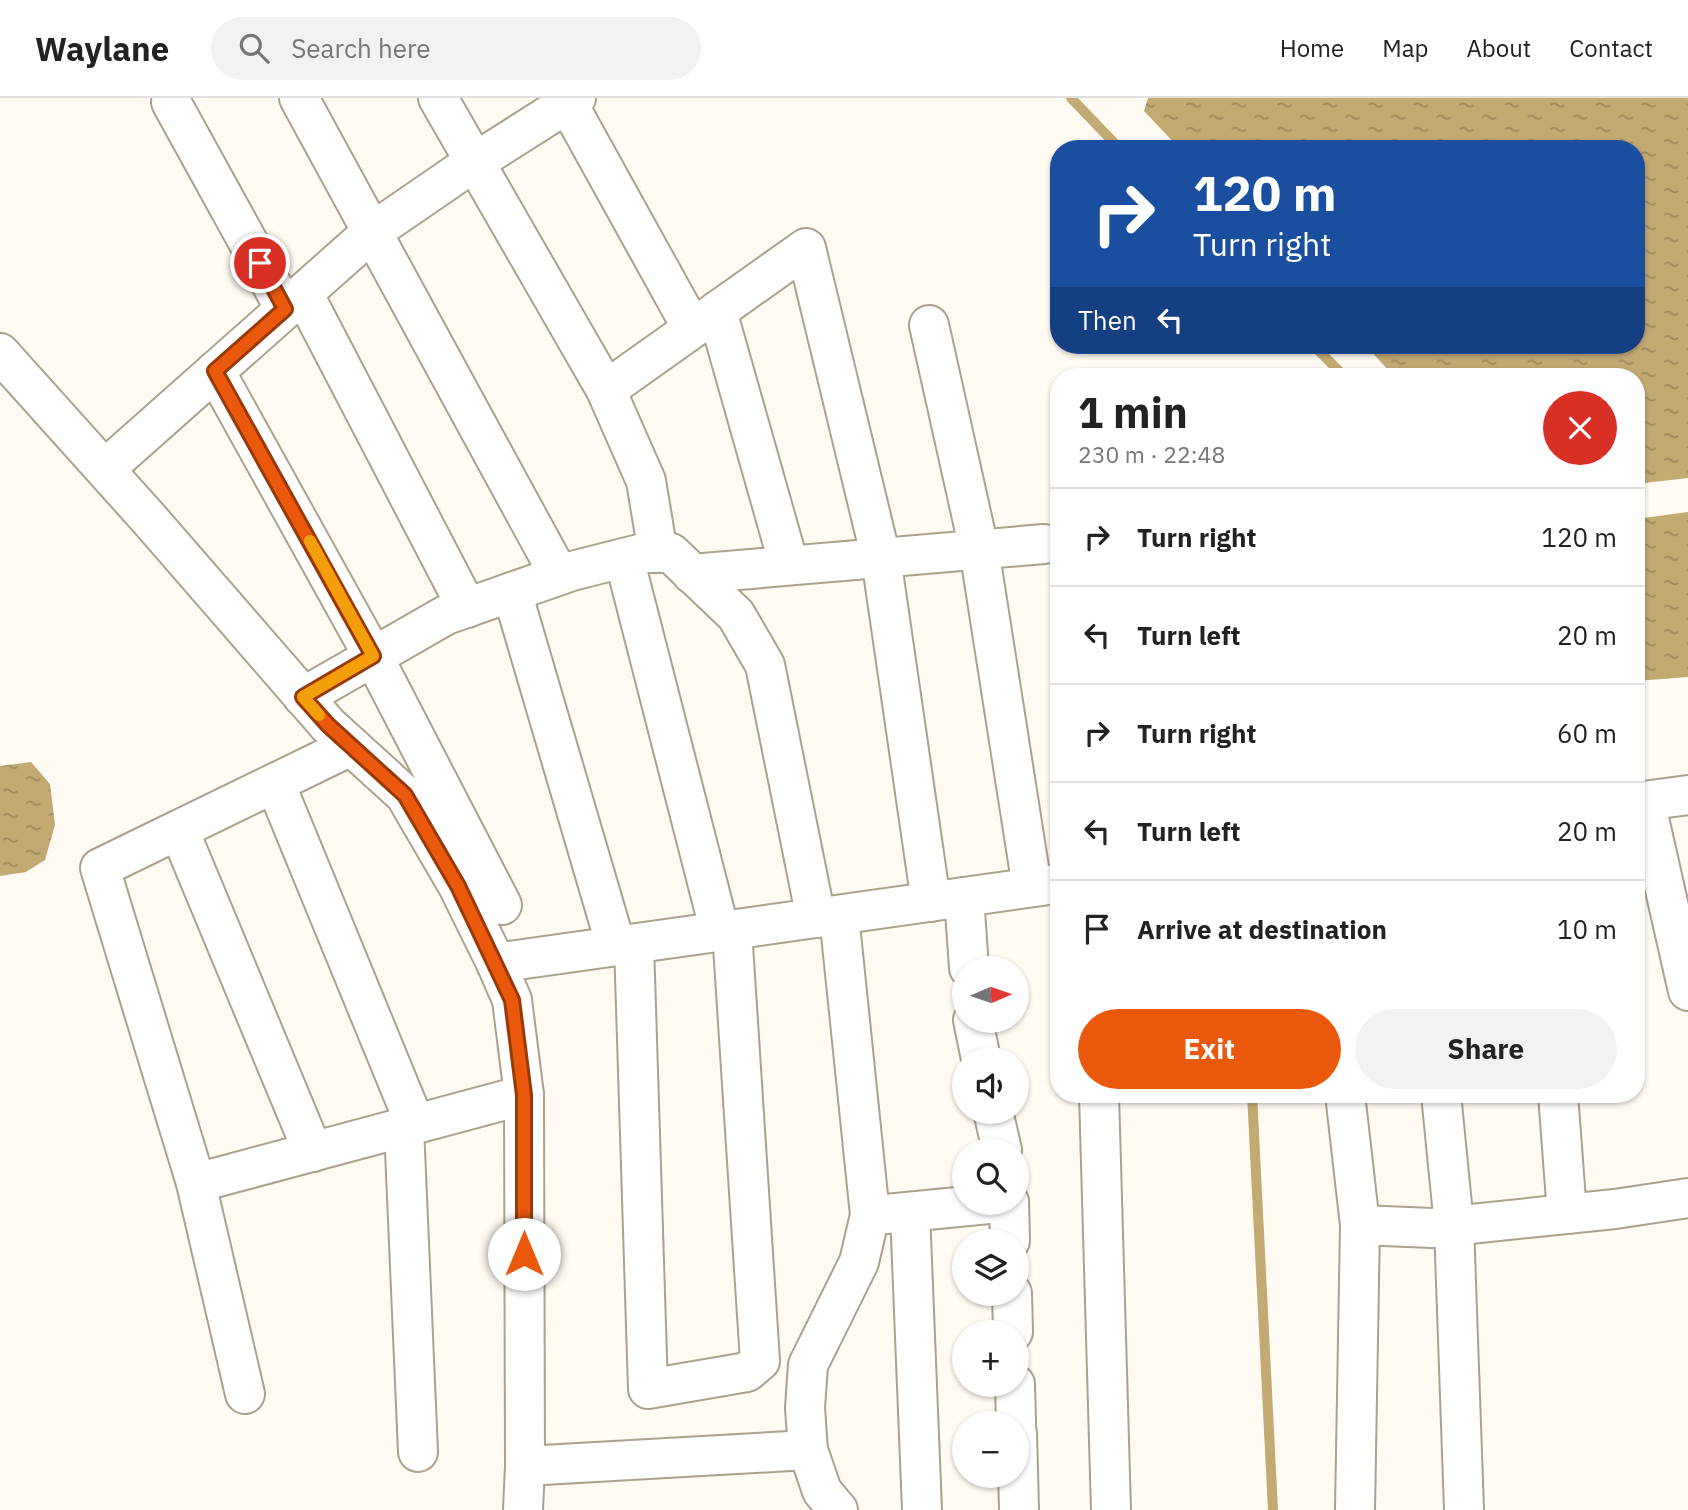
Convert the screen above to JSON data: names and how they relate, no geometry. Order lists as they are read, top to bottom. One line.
{"north":"right","page":{"header":"Waylane","search":"Search here","nav":["Home","Map","About","Contact"],"turn":["120 m","Turn right"],"then":"Then","heading":["1 min","230 m · 22:48"],"list":[{"name":"Turn right","value":"120 m"},{"name":"Turn left","value":"20 m"},{"name":"Turn right","value":"60 m"},{"name":"Turn left","value":"20 m"},{"name":"Arrive at destination","value":"10 m"}],"map_buttons":["+","−"],"buttons":["Exit","Share"]}}
